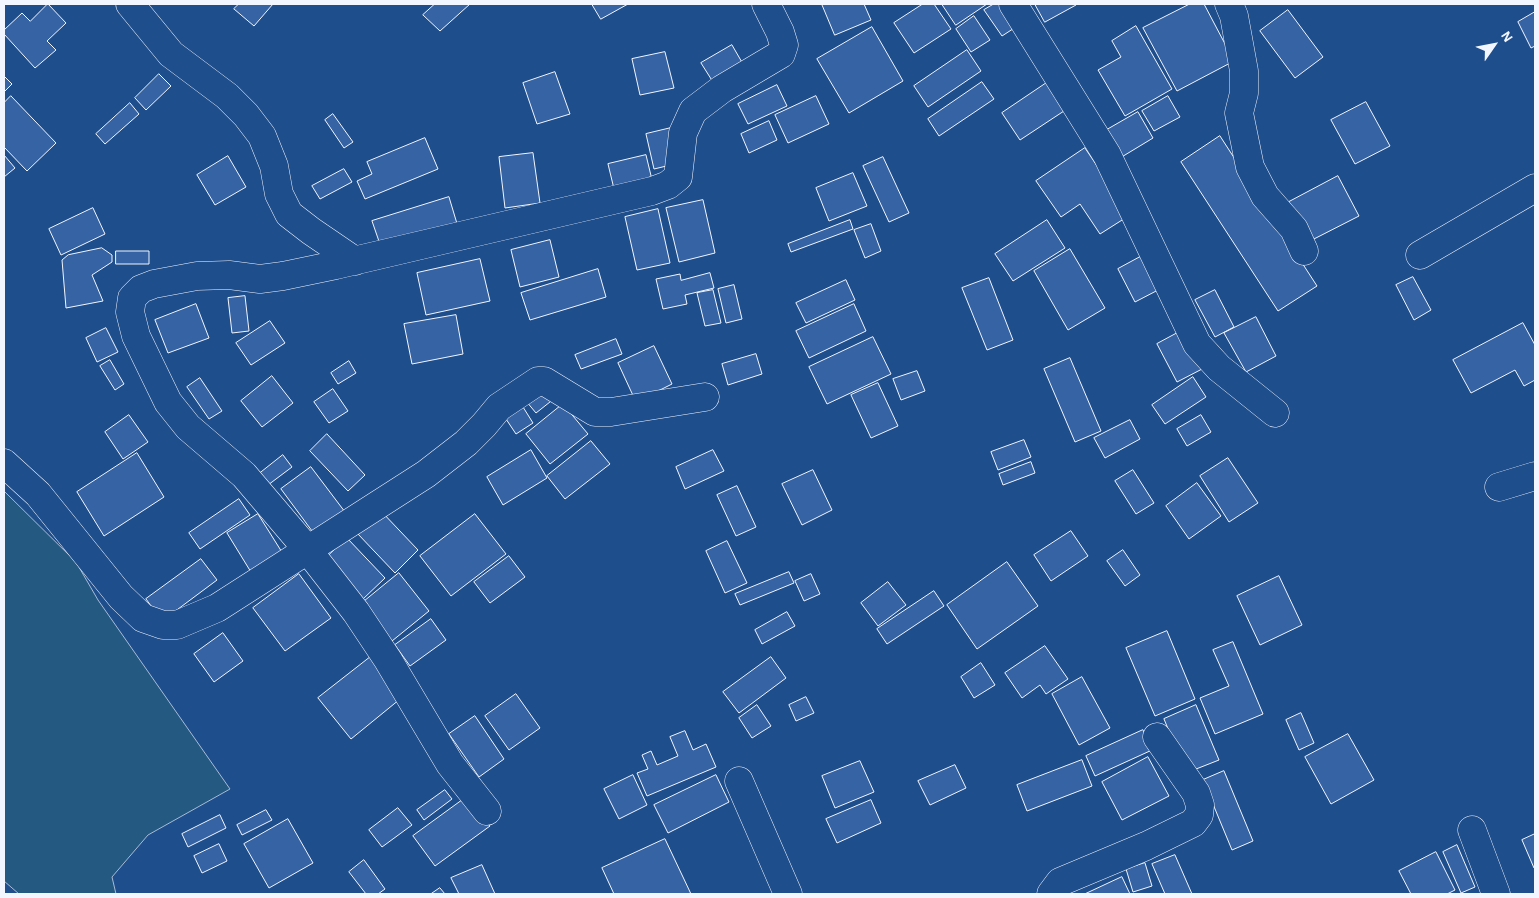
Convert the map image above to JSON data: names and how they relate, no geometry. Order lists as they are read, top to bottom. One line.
{"north":"top right"}
